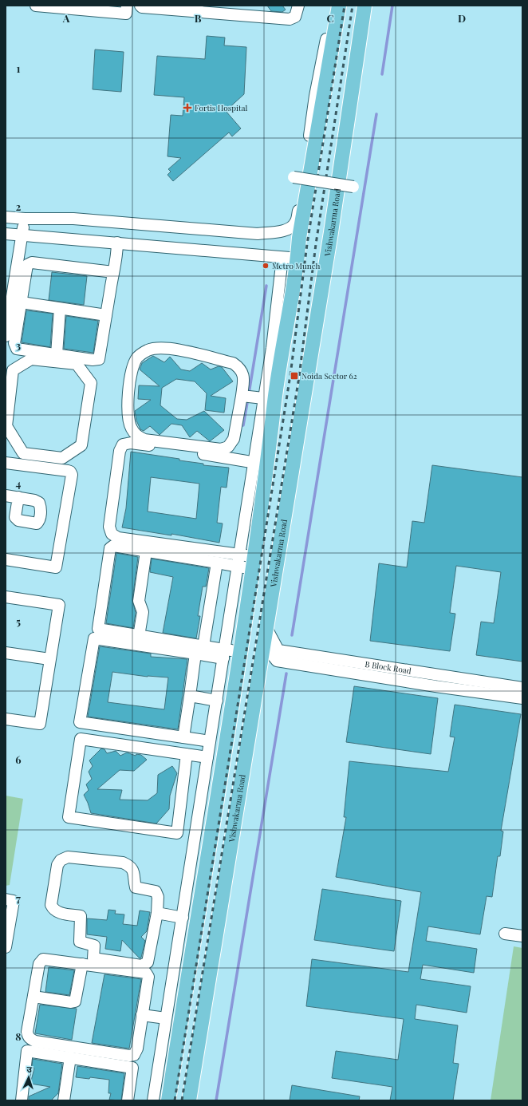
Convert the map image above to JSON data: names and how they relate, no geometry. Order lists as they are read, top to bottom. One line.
{"streets":{"main road":["Vishwakarma Road"],"street":["B Block Road"]},"crossings":[["Vishwakarma Road","B Block Road"]],"places":{"health":["Fortis Hospital"],"other":["Metro Munch"],"transit":["Noida Sector 62"]},"north":"top","grid":{"columns":["A","B","C","D"],"rows":["1","2","3","4","5","6","7","8"]}}
